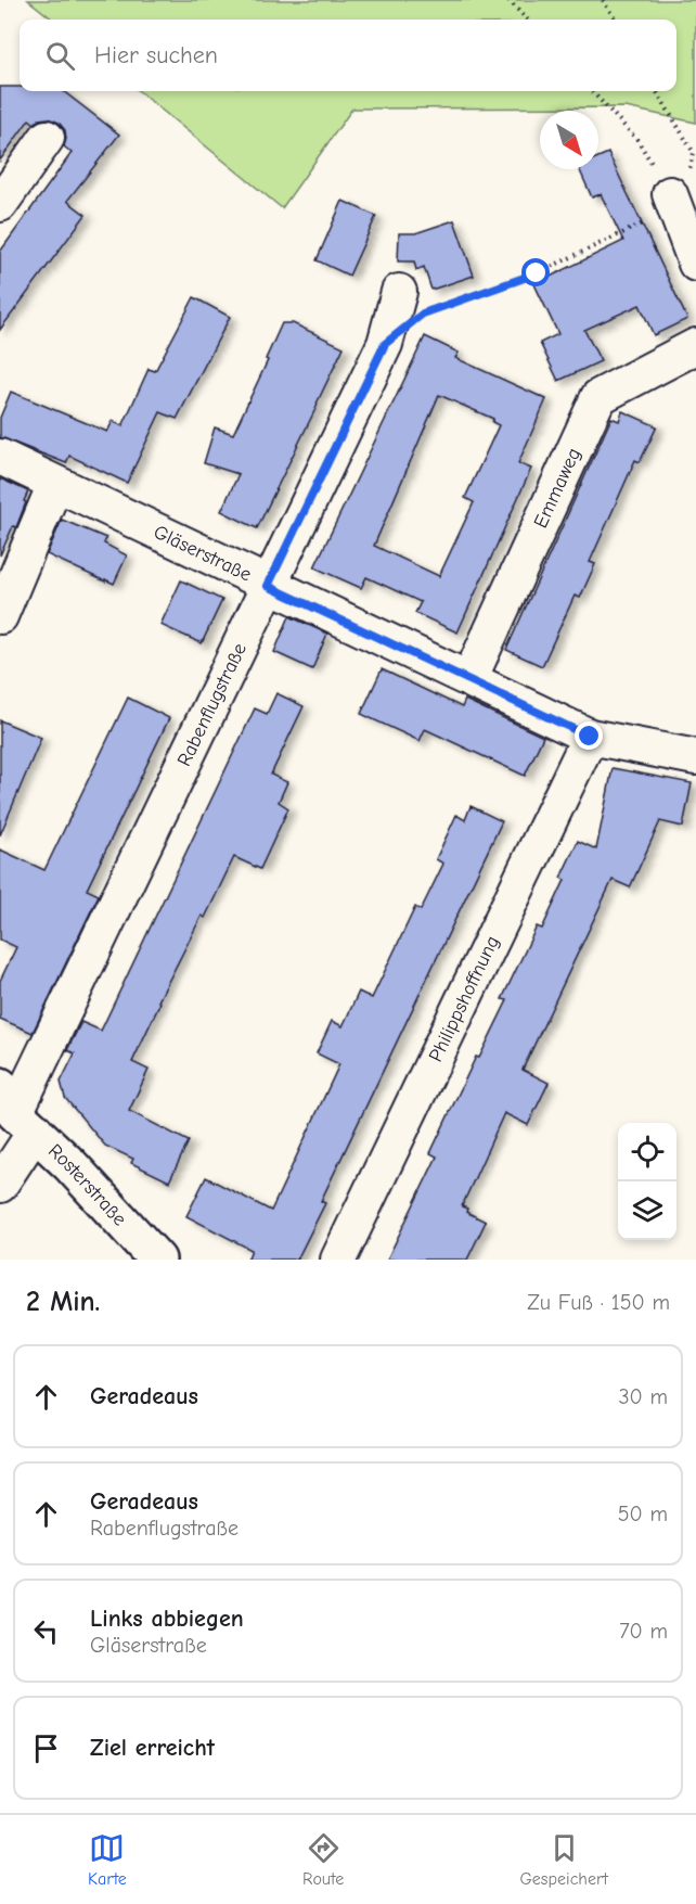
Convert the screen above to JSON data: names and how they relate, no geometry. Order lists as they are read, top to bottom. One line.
{"streets":{"street":["Emmaweg","Gläserstraße","Rabenflugstraße","Philippshoffnung","Rosterstraße"]},"crossings":[["Emmaweg","Gläserstraße"],["Gläserstraße","Rabenflugstraße"],["Gläserstraße","Philippshoffnung"],["Rabenflugstraße","Rosterstraße"]],"north":"bottom right","page":{"search":"Hier suchen","heading":["2 Min.","Zu Fuß · 150 m"],"list":[["Geradeaus","30 m"],["Geradeaus","Rabenflugstraße","50 m"],["Links abbiegen","Gläserstraße","70 m"],"Ziel erreicht"],"nav":["Karte","Route","Gespeichert"]}}
